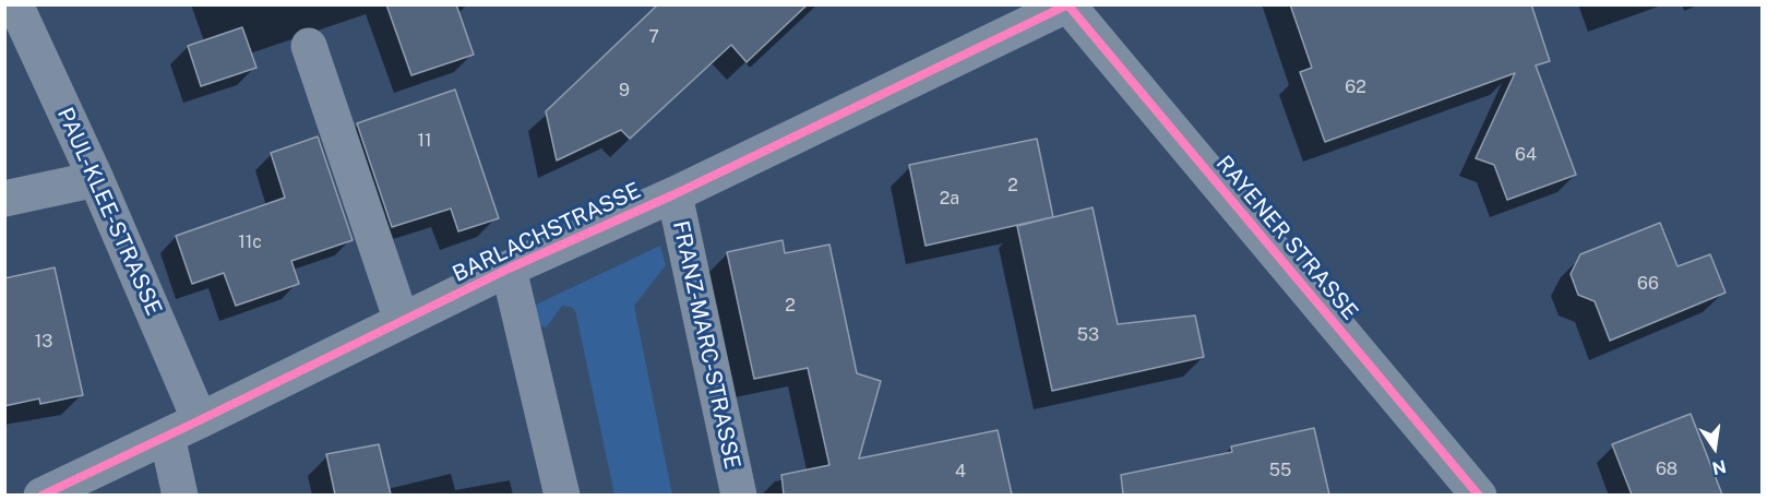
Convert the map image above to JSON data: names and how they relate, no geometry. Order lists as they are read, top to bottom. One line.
{"streets":{"street":["PAUL-KLEE-STRASSE","BARLACHSTRASSE","RAYENER STRASSE","FRANZ-MARC-STRASSE"]},"crossings":[["PAUL-KLEE-STRASSE","BARLACHSTRASSE"],["BARLACHSTRASSE","RAYENER STRASSE"],["BARLACHSTRASSE","FRANZ-MARC-STRASSE"]],"house_numbers":["7","62","9","11","64","2","2a","11c","66","2","53","13","68","55","4"],"north":"bottom"}
